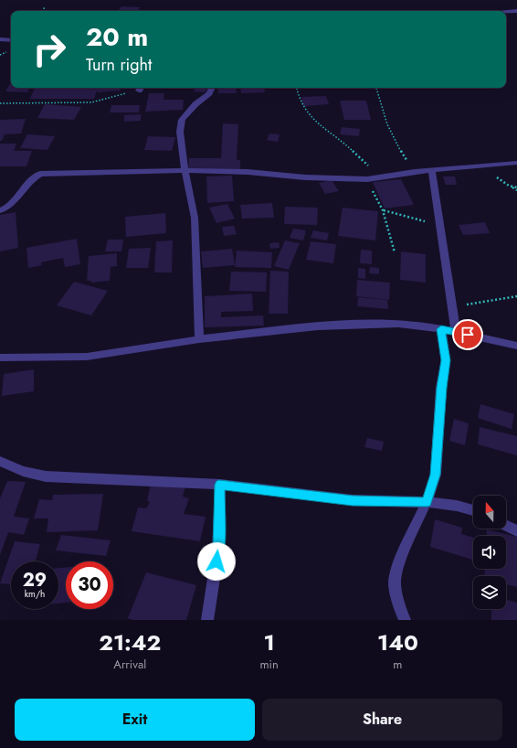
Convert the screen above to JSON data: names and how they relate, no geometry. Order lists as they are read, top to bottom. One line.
{"north":"top","page":{"turn":["20 m","Turn right"],"speed":"29 km/h","limit":"30","eta":["21:42","Arrival","1","min","140","m"],"buttons":["Exit","Share"]}}
